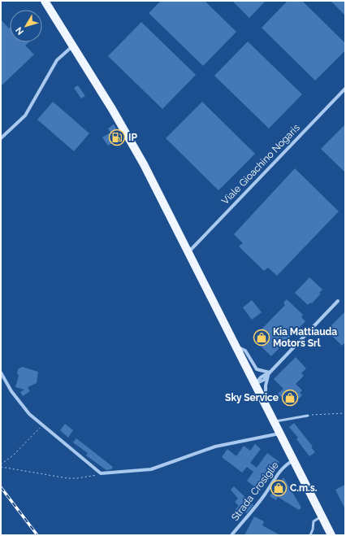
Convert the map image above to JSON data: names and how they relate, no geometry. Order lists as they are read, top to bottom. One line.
{"streets":{"street":["Viale Gioachino Nogaris","Strada Crosiglie"]},"places":{"fuel station":["IP"],"shop":["Kia Mattiauda Motors Srl","Sky Service","C.m.s."]},"north":"bottom left"}
